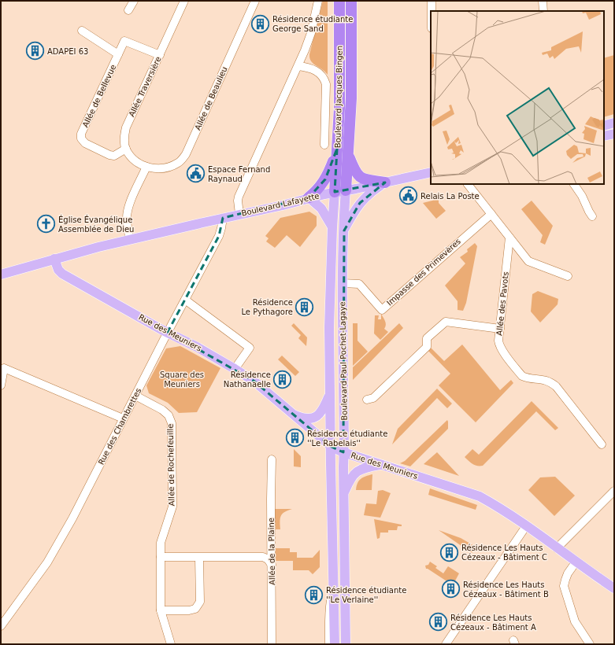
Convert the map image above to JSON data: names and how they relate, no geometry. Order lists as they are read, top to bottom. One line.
{"streets":{"highway":["Boulevard Jacques Bingen"],"main road":["Boulevard Lafayette","Rue des Meuniers","Boulevard Paul Pochet-Lagaye"],"street":["Allée Traversière","Allée de Bellevue","Allée de Beaulieu","Impasse des Primevères","Allée des Pavots","Rue des Chambrettes","Allée de Rochefeuille","Allée de la Plaine"]},"crossings":[["Allée Traversière","Allée de Bellevue"],["Boulevard Jacques Bingen","Boulevard Lafayette"],["Boulevard Jacques Bingen","Boulevard Paul Pochet-Lagaye"],["Boulevard Lafayette","Rue des Meuniers"],["Boulevard Lafayette","Boulevard Paul Pochet-Lagaye"],["Boulevard Lafayette","Rue des Chambrettes"],["Impasse des Primevères","Boulevard Paul Pochet-Lagaye"],["Rue des Meuniers","Boulevard Paul Pochet-Lagaye"],["Rue des Meuniers","Rue des Chambrettes"],["Rue des Chambrettes","Allée de Rochefeuille"]],"parks":["Square des Meuniers"],"places":{"building":["Résidence étudiante George Sand","ADAPEI 63","Résidence Le Pythagore","Résidence Nathanaelle","Résidence étudiante ''Le Rabelais''","Résidence Les Hauts Cézeaux - Bâtiment C","Résidence Les Hauts Cézeaux - Bâtiment B","Résidence étudiante ''Le Verlaine''","Résidence Les Hauts Cézeaux - Bâtiment A"],"public building":["Espace Fernand Raynaud","Relais La Poste"],"church":["Église Évangélique Assemblée de Dieu"]}}
